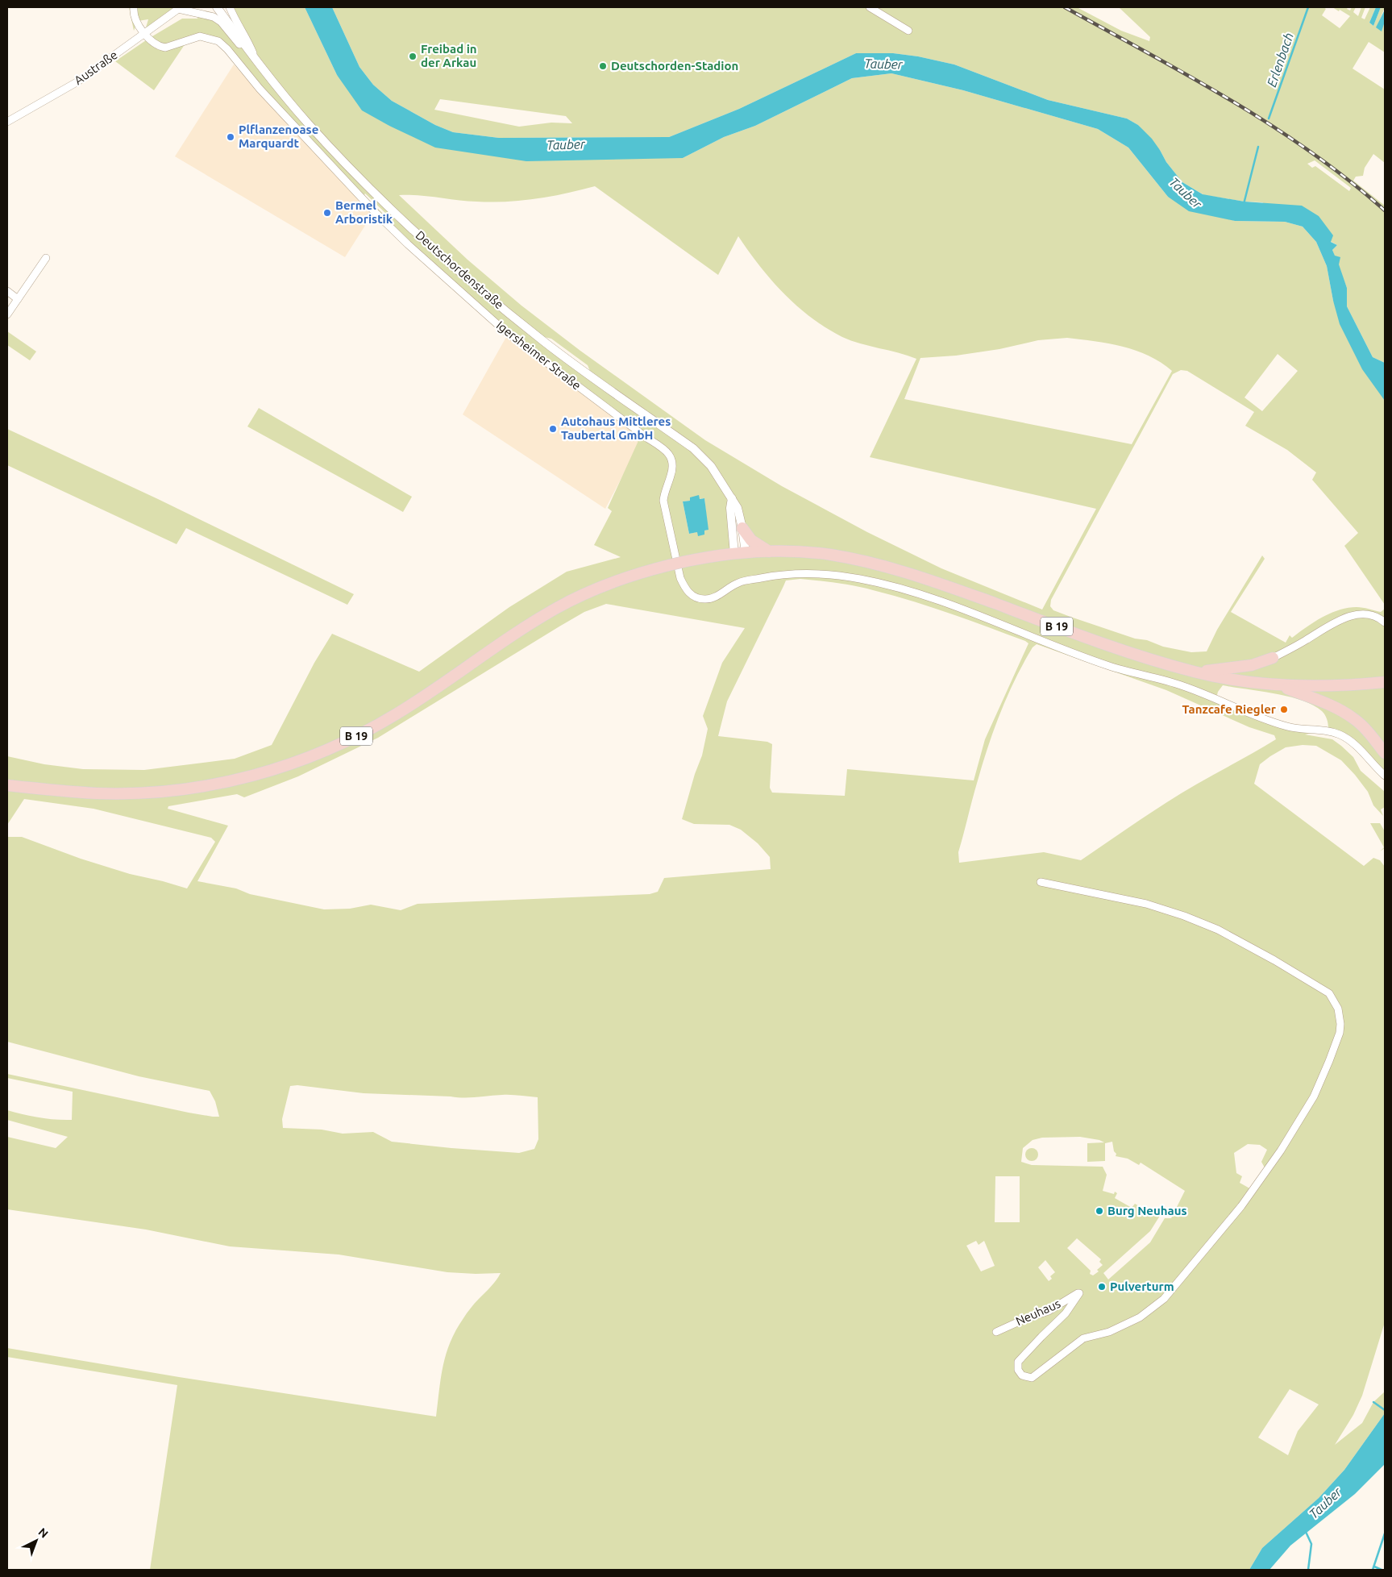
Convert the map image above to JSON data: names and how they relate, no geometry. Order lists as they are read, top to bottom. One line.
{"streets":{"main road":["B 19"],"street":["Austraße","Deutschordenstraße","Igersheimer Straße","Neuhaus"]},"crossings":[["Austraße","Igersheimer Straße"],["Deutschordenstraße","B 19"]],"water":["Erlenbach","Tauber"],"places":["Freibad in der Arkau","Deutschorden-Stadion","Plflanzenoase Marquardt","Bermel Arboristik","Autohaus Mittleres Taubertal GmbH","Tanzcafe Riegler","Burg Neuhaus","Pulverturm"],"north":"top right"}
